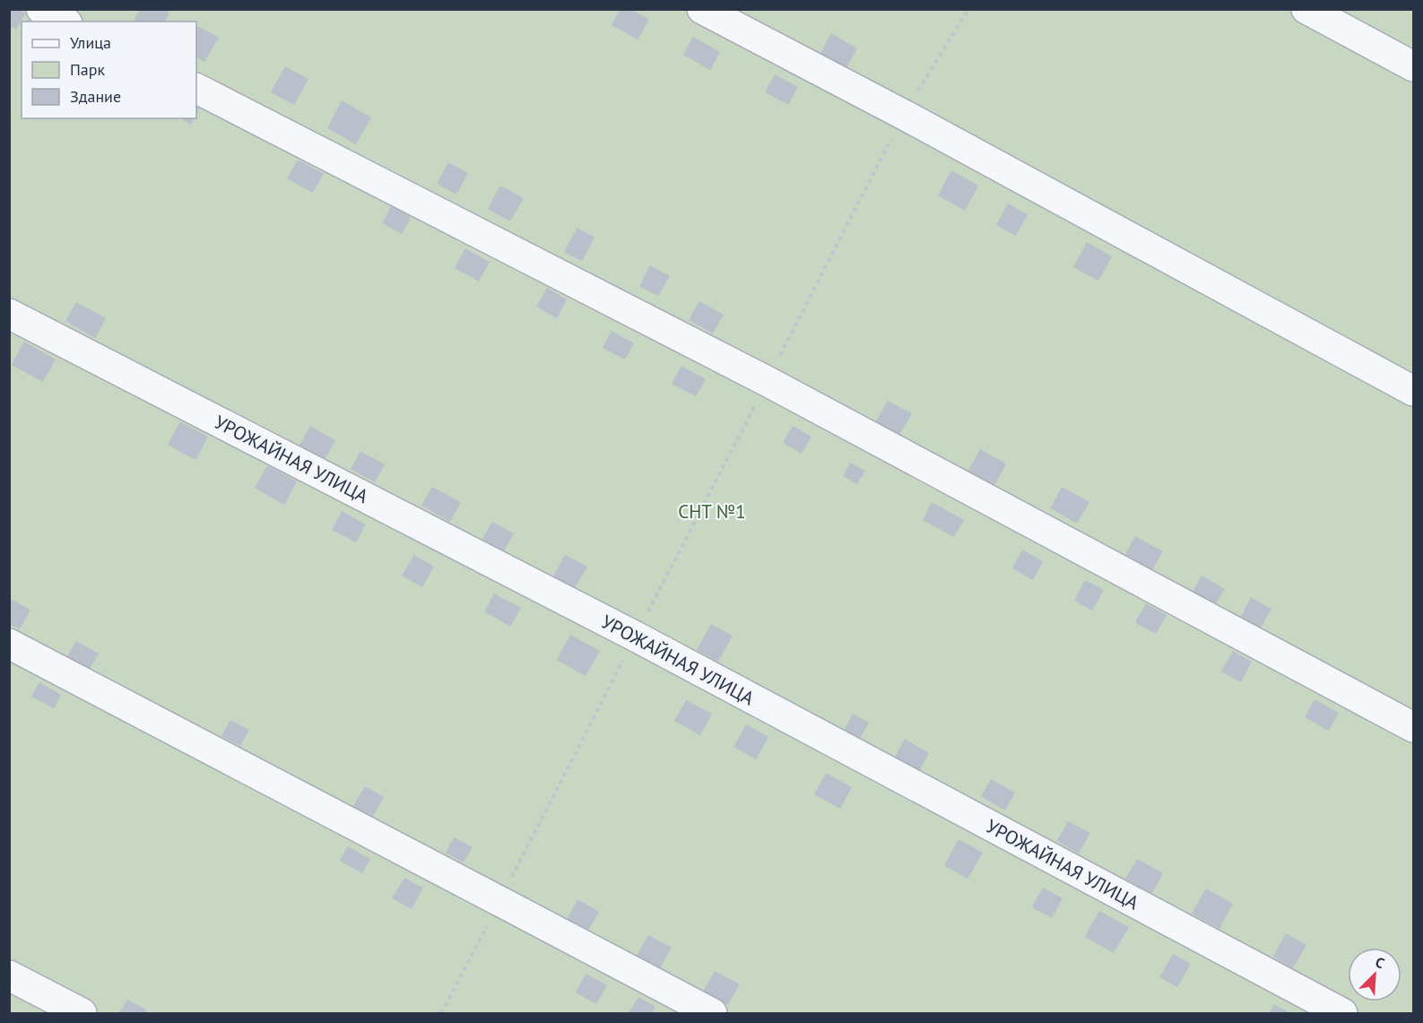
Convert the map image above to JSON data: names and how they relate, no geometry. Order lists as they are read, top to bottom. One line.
{"streets":{"street":["УРОЖАЙНАЯ УЛИЦА"]},"parks":["СНТ №1"],"legend":["Улица","Парк","Здание"],"north":"top right"}
